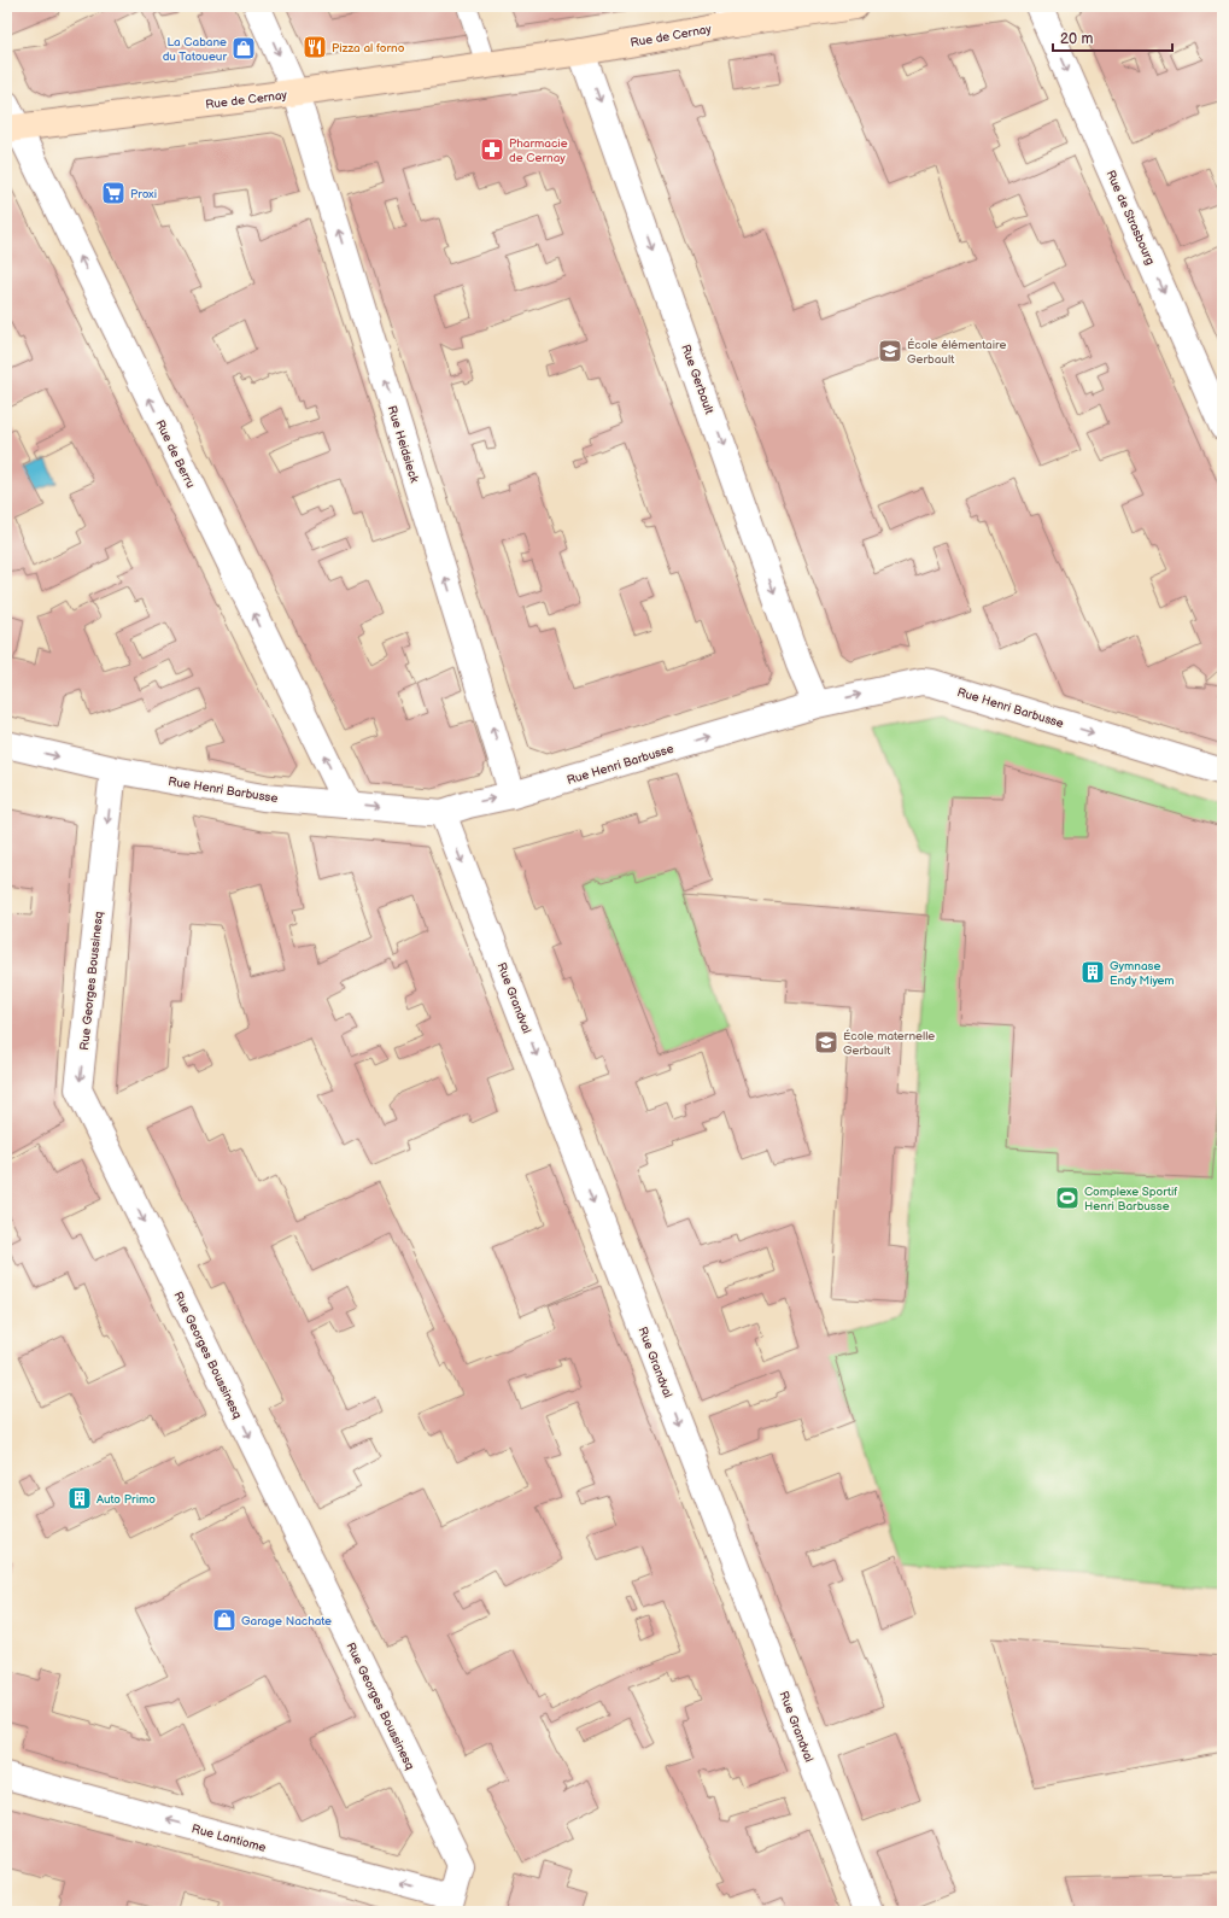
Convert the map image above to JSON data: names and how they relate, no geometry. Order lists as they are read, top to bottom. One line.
{"streets":{"main road":["Rue de Cernay"],"street":["Rue de Strasbourg","Rue Gerbault","Rue Heidsieck","Rue de Berru","Rue Henri Barbusse","Rue Georges Boussinesq","Rue Grandval","Rue Lantiome"]},"crossings":[["Rue de Cernay","Rue Gerbault"],["Rue de Cernay","Rue Heidsieck"],["Rue de Cernay","Rue de Berru"],["Rue Gerbault","Rue Henri Barbusse"],["Rue Heidsieck","Rue Henri Barbusse"],["Rue de Berru","Rue Henri Barbusse"],["Rue Henri Barbusse","Rue Georges Boussinesq"],["Rue Henri Barbusse","Rue Grandval"],["Rue Georges Boussinesq","Rue Lantiome"]],"one_way":["Rue de Strasbourg","Rue Gerbault","Rue de Berru","Rue Henri Barbusse","Rue Georges Boussinesq","Rue Grandval","Rue Lantiome"],"places":{"restaurant":["Pizza al forno"],"shop":["La Cabane du Tatoueur","Garage Nachate"],"pharmacy":["Pharmacie de Cernay"],"supermarket":["Proxi"],"school or university":["École élémentaire Gerbault","École maternelle Gerbault"],"building":["Gymnase Endy Miyem","Auto Primo"],"sports":["Complexe Sportif Henri Barbusse"]},"scale_bar":"20 m"}
